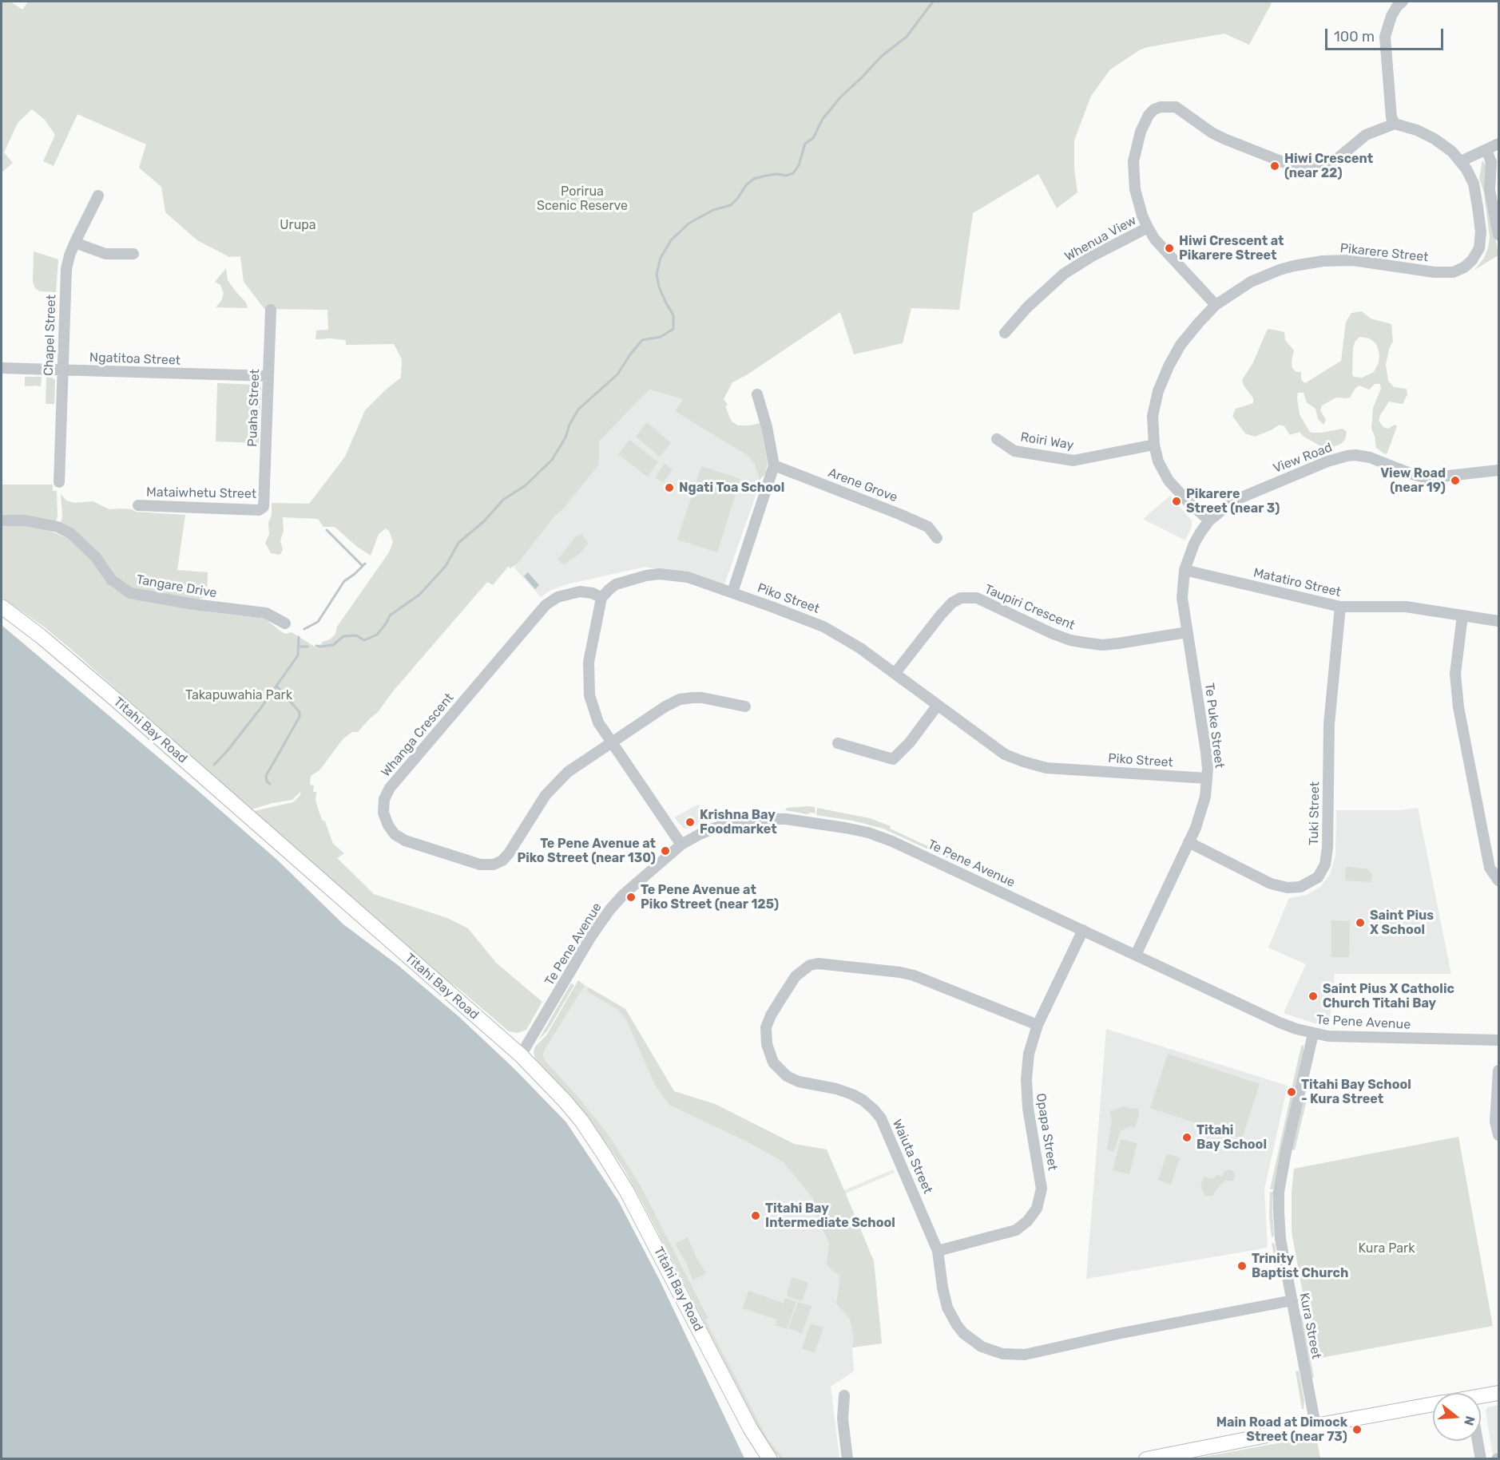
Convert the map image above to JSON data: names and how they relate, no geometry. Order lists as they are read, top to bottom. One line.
{"streets":{"main road":["Titahi Bay Road"],"street":["Whenua View","Pikarere Street","Chapel Street","Ngatitoa Street","Puaha Street","Roiri Way","View Road","Arene Grove","Mataiwhetu Street","Matatiro Street","Tangare Drive","Piko Street","Taupiri Crescent","Te Puke Street","Whanga Crescent","Tuki Street","Te Pene Avenue","Opapa Street","Waiuta Street","Kura Street"]},"crossings":[["Pikarere Street","Roiri Way"],["Pikarere Street","View Road"],["Pikarere Street","Te Puke Street"],["Chapel Street","Ngatitoa Street"],["Ngatitoa Street","Puaha Street"],["Puaha Street","Mataiwhetu Street"],["View Road","Te Puke Street"],["Matatiro Street","Te Puke Street"],["Matatiro Street","Tuki Street"],["Piko Street","Taupiri Crescent"],["Piko Street","Te Puke Street"],["Piko Street","Whanga Crescent"],["Taupiri Crescent","Te Puke Street"],["Te Puke Street","Tuki Street"],["Te Puke Street","Te Pene Avenue"],["Titahi Bay Road","Te Pene Avenue"],["Te Pene Avenue","Opapa Street"],["Te Pene Avenue","Kura Street"],["Opapa Street","Waiuta Street"],["Waiuta Street","Kura Street"]],"parks":["Porirua Scenic Reserve","Urupa","Takapuwahia Park","Kura Park"],"places":["Hiwi Crescent (near 22)","Hiwi Crescent at Pikarere Street","View Road (near 19)","Ngati Toa School","Pikarere Street (near 3)","Krishna Bay Foodmarket","Te Pene Avenue at Piko Street (near 130)","Te Pene Avenue at Piko Street (near 125)","Saint Pius X School","Saint Pius X Catholic Church Titahi Bay","Titahi Bay School - Kura Street","Titahi Bay School","Titahi Bay Intermediate School","Trinity Baptist Church","Main Road at Dimock Street (near 73)"],"scale_bar":"100 m","north":"right"}
